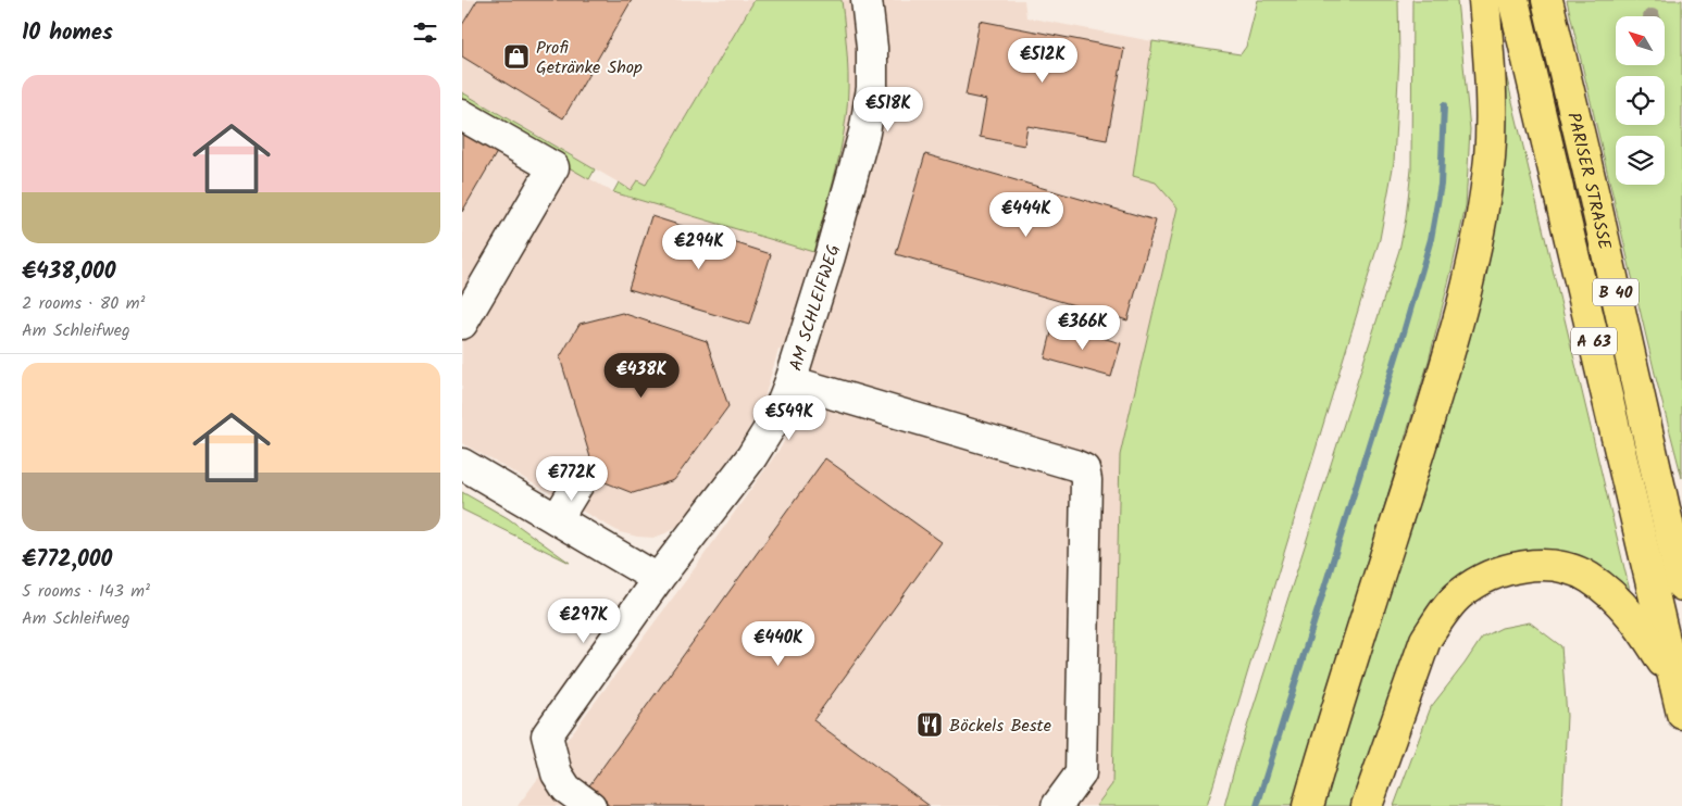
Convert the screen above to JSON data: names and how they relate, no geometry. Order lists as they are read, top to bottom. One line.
{"streets":{"highway":["PARISER STRASSE","B 40","A 63"],"street":["AM SCHLEIFWEG"]},"places":{"shop":["Profi Getränke Shop"],"restaurant":["Böckels Beste"]},"north":"top left","page":{"heading":"10 homes","price":["€512K","€518K","€444K","€294K","€366K","€438K","€549K","€772K","€297K","€440K"],"list":[{"name":"€438,000","note":"2 rooms · 80 m² · Am Schleifweg"},{"name":"€772,000","note":"5 rooms · 143 m² · Am Schleifweg"}]}}
